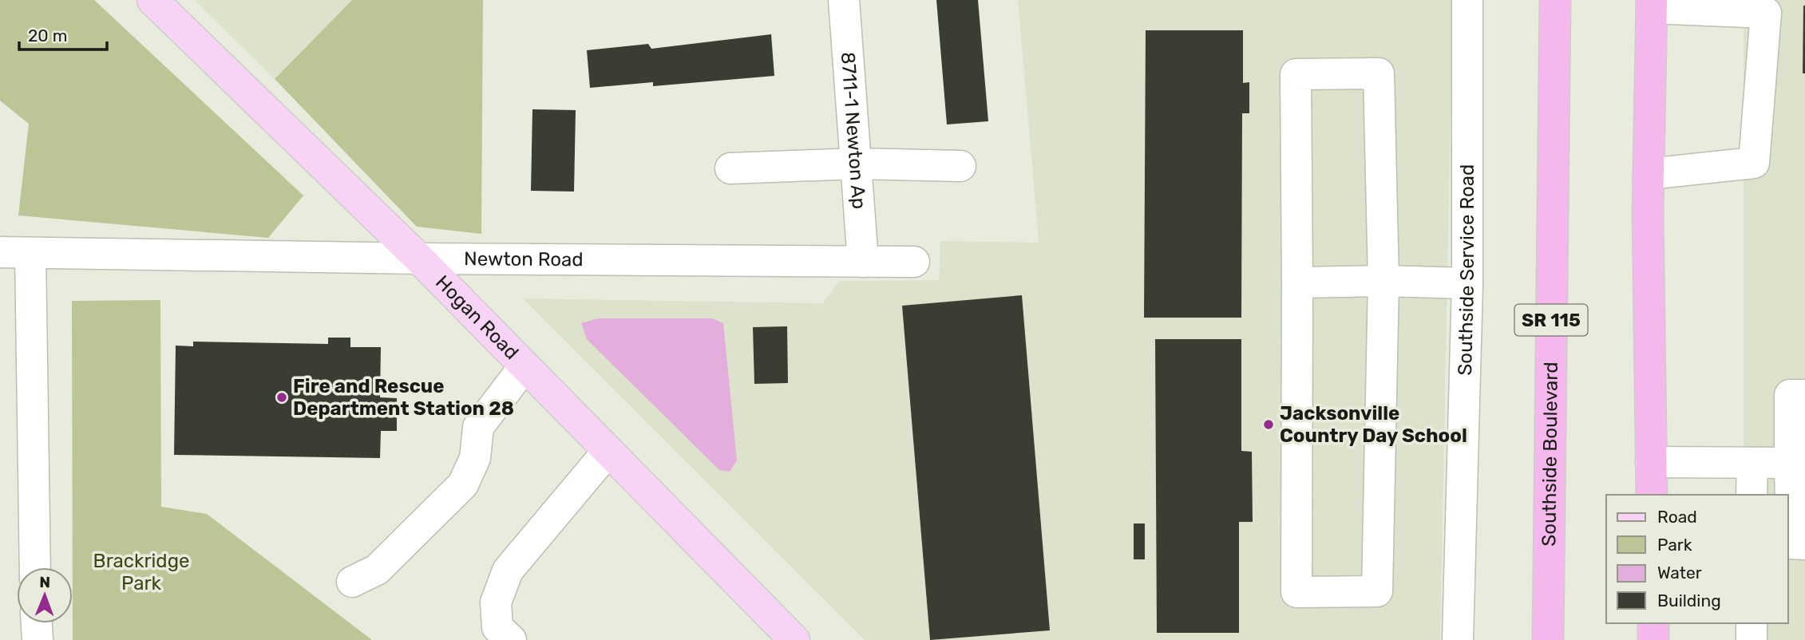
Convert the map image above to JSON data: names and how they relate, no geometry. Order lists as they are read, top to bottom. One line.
{"streets":{"highway":["SR 115","Southside Boulevard"],"main road":["Hogan Road"],"street":["8711-1 Newton Ap","Newton Road","Southside Service Road"]},"crossings":[["8711-1 Newton Ap","Newton Road"],["Newton Road","Hogan Road"]],"parks":["Brackridge Park"],"places":["Fire and Rescue Department Station 28","Jacksonville Country Day School"],"legend":["Road","Park","Water","Building"],"scale_bar":"20 m","north":"top"}
